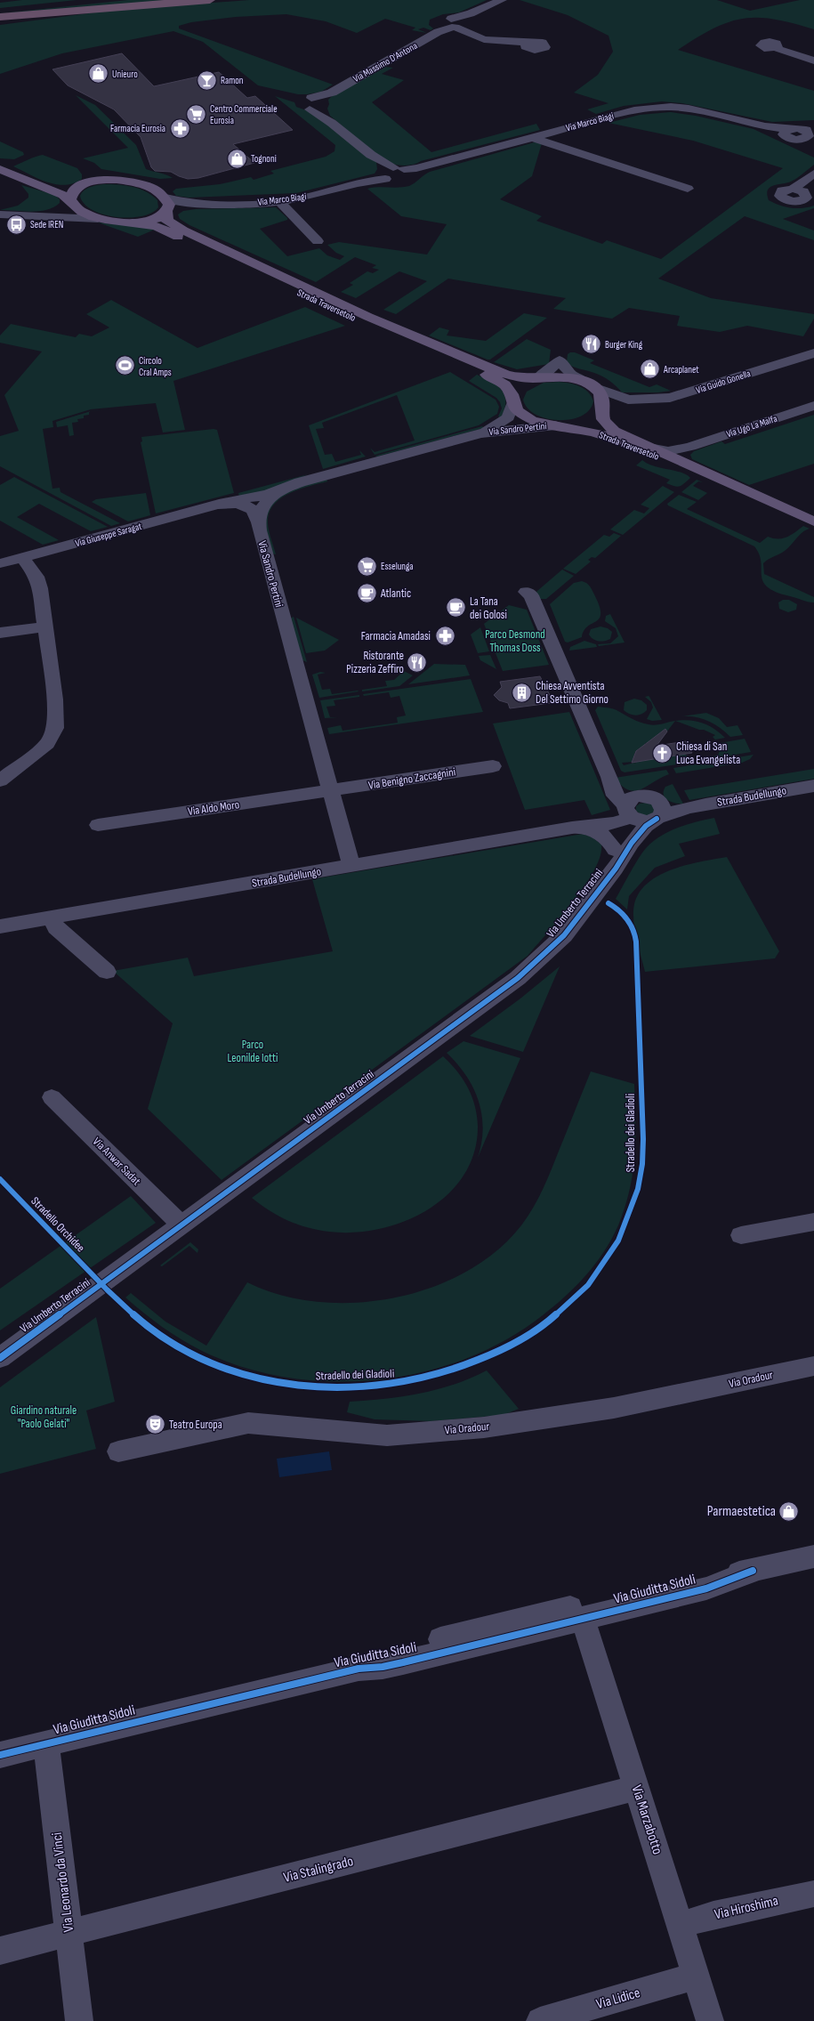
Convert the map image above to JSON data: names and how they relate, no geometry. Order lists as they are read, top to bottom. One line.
{"streets":{"main road":["Strada Traversetolo"],"street":["Via Massimo D'Antona","Via Marco Biagi","Via Guido Gonella","Via Ugo La Malfa","Via Sandro Pertini","Via Giuseppe Saragat","Via Benigno Zaccagnini","Strada Budellungo","Via Aldo Moro","Via Umberto Terracini","Via Anwar Sadat","Via Oradour","Via Giuditta Sidoli","Via Marzabotto","Via Stalingrado","Via Leonardo da Vinci","Via Hiroshima","Via Lidice"],"cycle path":["Stradello dei Gladioli"]},"crossings":[["Via Marco Biagi","Strada Traversetolo"],["Strada Traversetolo","Via Guido Gonella"],["Strada Traversetolo","Via Ugo La Malfa"],["Strada Traversetolo","Via Sandro Pertini"],["Via Guido Gonella","Via Sandro Pertini"],["Via Sandro Pertini","Via Giuseppe Saragat"],["Via Sandro Pertini","Via Benigno Zaccagnini"],["Via Sandro Pertini","Strada Budellungo"],["Via Sandro Pertini","Via Aldo Moro"],["Via Benigno Zaccagnini","Via Aldo Moro"],["Strada Budellungo","Via Umberto Terracini"],["Via Umberto Terracini","Via Anwar Sadat"],["Via Giuditta Sidoli","Via Marzabotto"],["Via Giuditta Sidoli","Via Leonardo da Vinci"],["Via Marzabotto","Via Stalingrado"],["Via Marzabotto","Via Hiroshima"],["Via Marzabotto","Via Lidice"],["Via Stalingrado","Via Leonardo da Vinci"]],"parks":["Parco Desmond Thomas Doss","Parco Leonilde Iotti","Giardino naturale \"Paolo Gelati\""],"places":{"shop":["Unieuro","Tognoni","Arcaplanet","Parmaestetica"],"bar":["Ramon"],"supermarket":["Centro Commerciale Eurosia","Esselunga"],"pharmacy":["Farmacia Eurosia","Farmacia Amadasi"],"bus stop":["Sede IREN"],"restaurant":["Burger King","Ristorante Pizzeria Zeffiro"],"sports":["Circolo Cral Amps"],"cafe":["Atlantic","La Tana dei Golosi"],"building":["Chiesa Avventista Del Settimo Giorno"],"church":["Chiesa di San Luca Evangelista"],"theatre":["Teatro Europa"]}}
